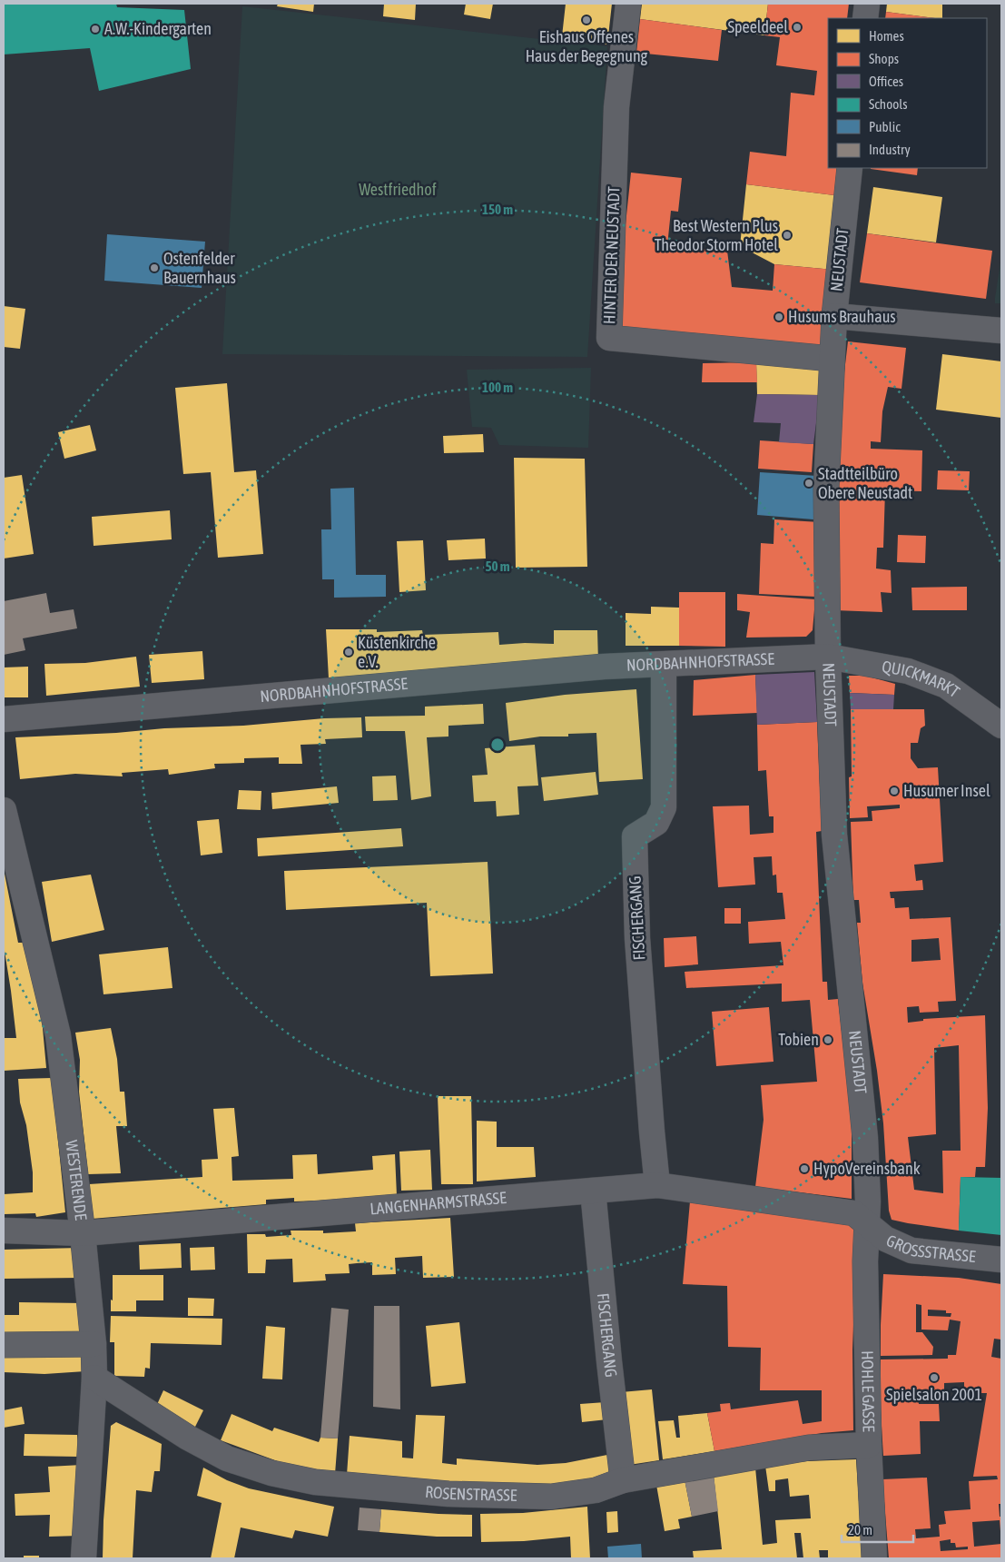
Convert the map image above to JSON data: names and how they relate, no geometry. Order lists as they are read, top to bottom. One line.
{"streets":{"street":["HINTER DER NEUSTADT","NEUSTADT","NORDBAHNHOFSTRASSE","QUICKMARKT","FISCHERGANG","WESTERENDE","LANGENHARMSTRASSE","GROSSSTRASSE","HOHLE GASSE","ROSENSTRASSE"]},"crossings":[["HINTER DER NEUSTADT","NEUSTADT"],["NEUSTADT","NORDBAHNHOFSTRASSE"],["NEUSTADT","QUICKMARKT"],["NEUSTADT","LANGENHARMSTRASSE"],["NEUSTADT","GROSSSTRASSE"],["NEUSTADT","HOHLE GASSE"],["NORDBAHNHOFSTRASSE","QUICKMARKT"],["NORDBAHNHOFSTRASSE","FISCHERGANG"],["FISCHERGANG","LANGENHARMSTRASSE"],["FISCHERGANG","ROSENSTRASSE"],["WESTERENDE","LANGENHARMSTRASSE"],["WESTERENDE","ROSENSTRASSE"],["LANGENHARMSTRASSE","GROSSSTRASSE"],["LANGENHARMSTRASSE","HOHLE GASSE"],["GROSSSTRASSE","HOHLE GASSE"],["HOHLE GASSE","ROSENSTRASSE"]],"parks":["Westfriedhof"],"places":["Eishaus Offenes Haus der Begegnung","Speeldeel","A.W.-Kindergarten","Best Western Plus Theodor Storm Hotel","Ostenfelder Bauernhaus","Husums Brauhaus","Stadtteilbüro Obere Neustadt","Küstenkirche e.V.","Husumer Insel","Tobien","HypoVereinsbank","Spielsalon 2001"],"legend":["Homes","Shops","Offices","Schools","Public","Industry"],"scale_bar":"20 m","rings":["150 m","100 m","50 m"]}
